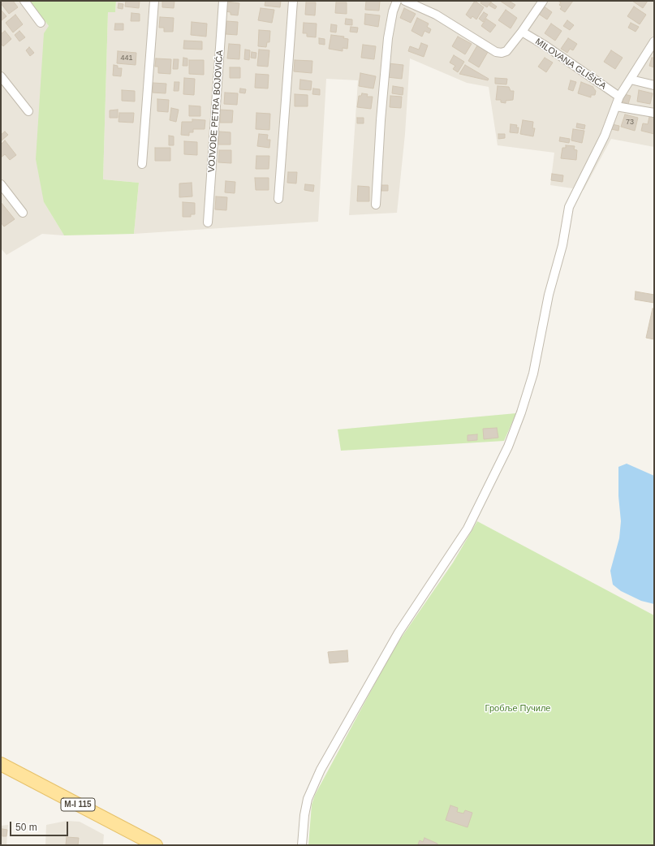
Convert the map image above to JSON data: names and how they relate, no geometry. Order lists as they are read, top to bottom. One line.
{"streets":{"main road":["M-I 115"],"street":["MILOVANA GLIŠIĆA","VOJVODE PETRA BOJOVIĆA"]},"parks":["Гробље Пучиле"],"house_numbers":["441","73"],"scale_bar":"50 m"}
